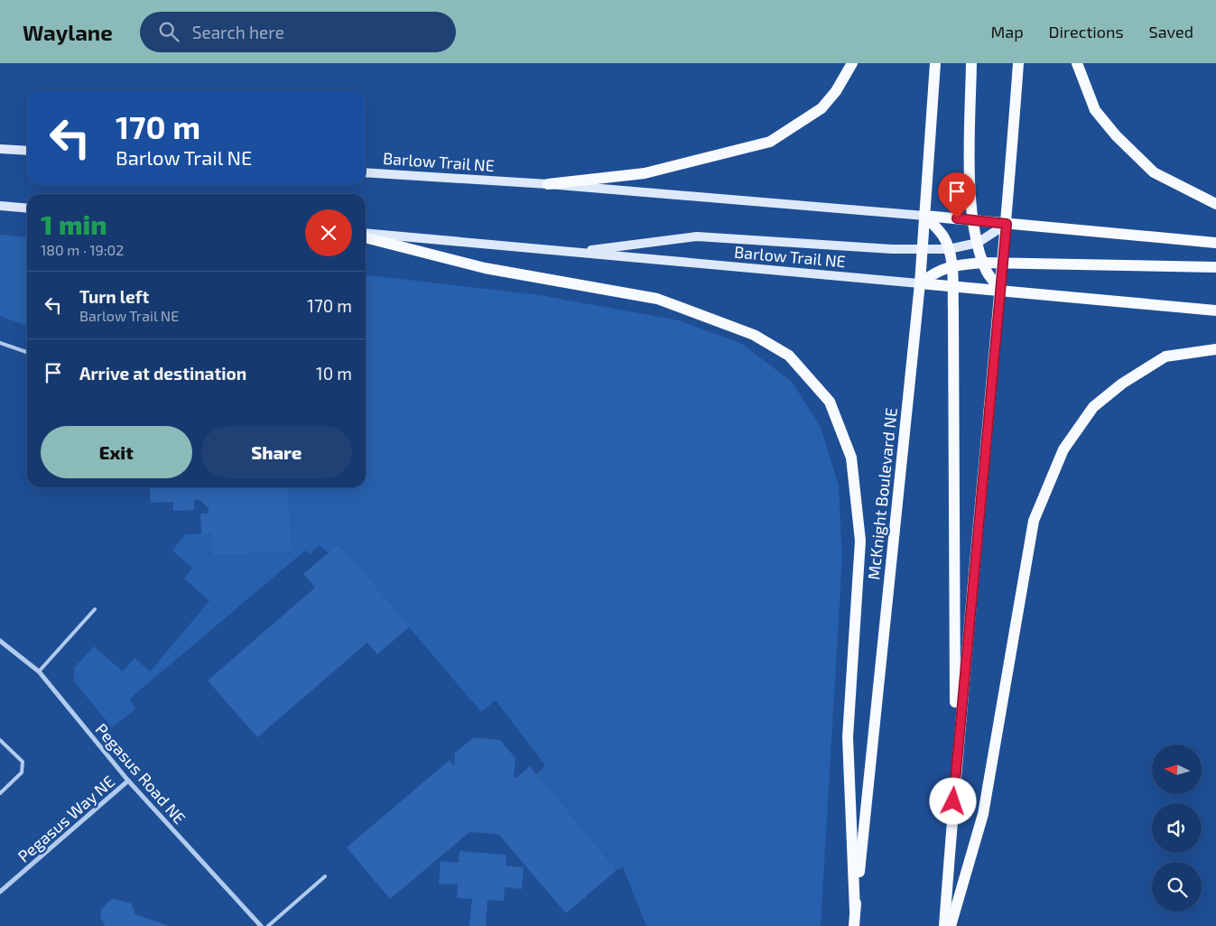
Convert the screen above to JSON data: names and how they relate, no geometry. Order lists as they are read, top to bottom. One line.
{"streets":{"main road":["Barlow Trail NE","McKnight Boulevard NE"],"street":["Pegasus Road NE","Pegasus Way NE"]},"crossings":[["Barlow Trail NE","McKnight Boulevard NE"],["Pegasus Road NE","Pegasus Way NE"]],"north":"left","page":{"header":"Waylane","search":"Search here","nav":["Map","Directions","Saved"],"turn":["170 m","Barlow Trail NE"],"heading":["1 min","180 m · 19:02"],"list":[{"name":"Turn left","note":"Barlow Trail NE","value":"170 m"},{"name":"Arrive at destination","value":"10 m"}],"buttons":["Exit","Share"]}}
